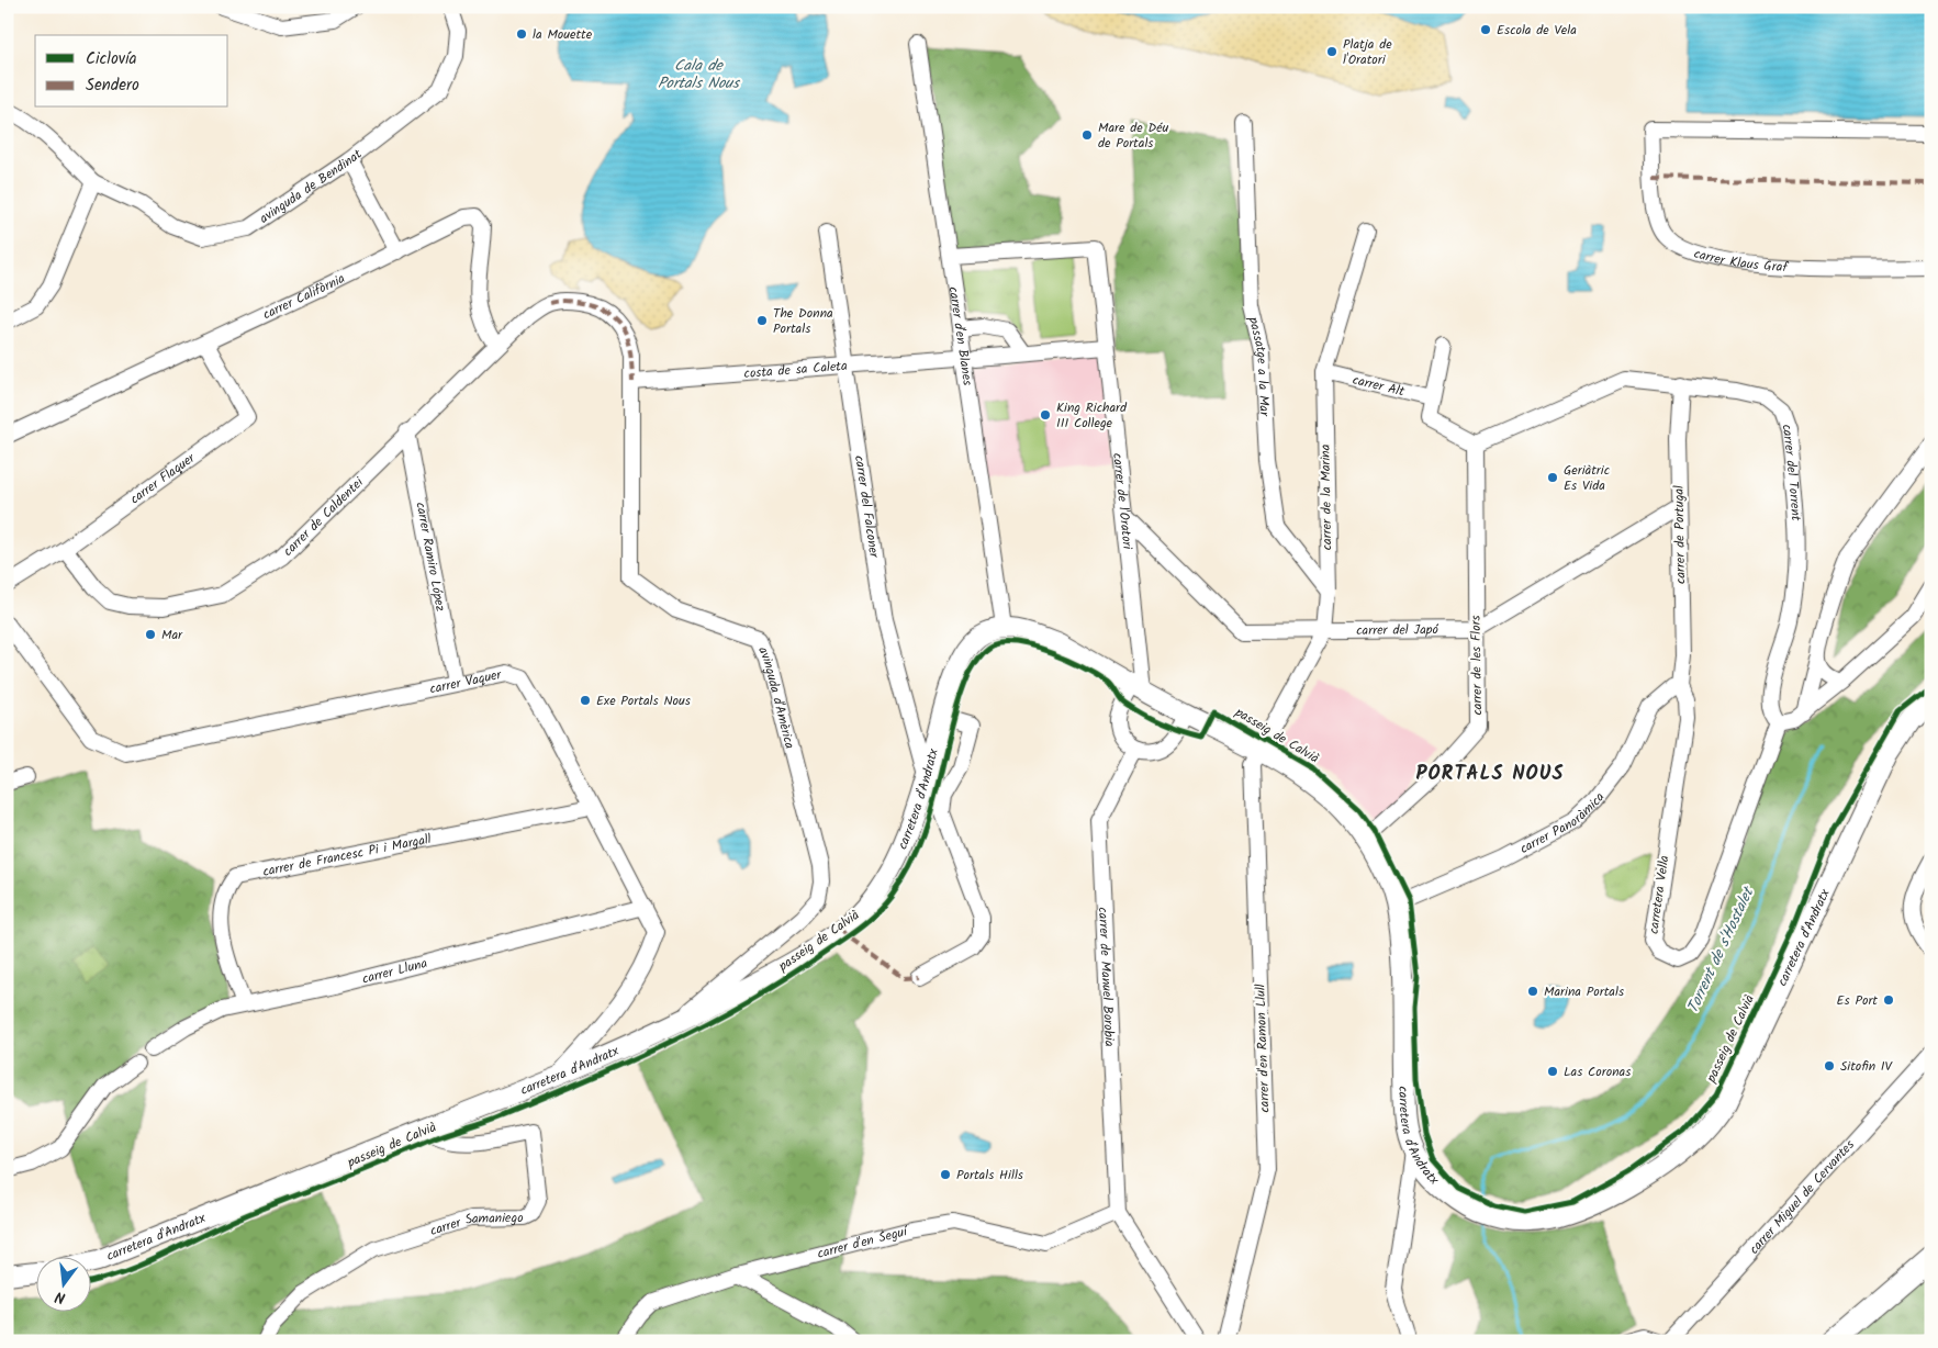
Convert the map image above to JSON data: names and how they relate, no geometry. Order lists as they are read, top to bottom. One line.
{"streets":{"main road":["carretera d'Andratx"],"street":["avinguda de Bendinat","carrer Klaus Graf","carrer Califòrnia","carrer d'en Blanes","passatge a la Mar","costa de sa Caleta","carrer Alt","carrer del Torrent","carrer Flaquer","carrer de la Marina","carrer de l'Oratori","carrer del Falconer","carrer de Caldentei","carrer de Portugal","carrer Ramiro López","carrer del Japó","carrer de les Flors","carrer Vaquer","avinguda d'Amèrica","carrer Panoràmica","carrer de Francesc Pi i Margall","carretera Vella","carrer Lluna","carrer de Manuel Borobia","carrer d'en Ramon Llull","carrer Miguel de Cervantes","carrer Samaniego","carrer d'en Seguí"],"cycle path":["passeig de Calvià"]},"crossings":[["carrer Califòrnia","carrer Flaquer"],["carrer Califòrnia","carrer de Caldentei"],["carrer d'en Blanes","carrer de l'Oratori"],["carrer d'en Blanes","carretera d'Andratx"],["passatge a la Mar","carrer de la Marina"],["costa de sa Caleta","carrer del Falconer"],["costa de sa Caleta","carrer de Caldentei"],["costa de sa Caleta","avinguda d'Amèrica"],["carrer Alt","carrer de la Marina"],["carrer del Torrent","carrer de Portugal"],["carrer del Torrent","carrer de les Flors"],["carrer del Torrent","carretera Vella"],["carrer Flaquer","carrer de Caldentei"],["carrer de la Marina","carrer del Japó"],["carrer de la Marina","carretera d'Andratx"],["carrer de la Marina","carrer d'en Ramon Llull"],["carrer de l'Oratori","carrer del Japó"],["carrer de l'Oratori","carretera d'Andratx"],["carrer de l'Oratori","carrer de Manuel Borobia"],["carrer del Falconer","carretera d'Andratx"],["carrer de Caldentei","carrer Ramiro López"],["carrer de Caldentei","avinguda d'Amèrica"],["carrer de Portugal","carrer Panoràmica"],["carrer de Portugal","carretera Vella"],["carrer Ramiro López","carrer Vaquer"],["carrer del Japó","carrer de les Flors"],["carrer de les Flors","carretera d'Andratx"],["carrer Vaquer","carretera d'Andratx"],["carrer Vaquer","carrer de Francesc Pi i Margall"],["carrer Vaquer","carrer Lluna"],["avinguda d'Amèrica","carretera d'Andratx"],["carretera d'Andratx","carrer Panoràmica"],["carretera d'Andratx","carrer de Manuel Borobia"],["carretera d'Andratx","carrer d'en Ramon Llull"],["carretera d'Andratx","carrer Samaniego"],["carrer Panoràmica","carretera Vella"],["carrer de Francesc Pi i Margall","carrer Lluna"],["carrer de Manuel Borobia","carrer d'en Seguí"]],"districts":["PORTALS NOUS"],"water":["Cala de Portals Nous","Torrent de s'Hostalet"],"places":["Escola de Vela","la Mouette","Platja de l'Oratori","Mare de Déu de Portals","The Donna Portals","King Richard III College","Geriàtric Es Vida","Mar","Exe Portals Nous","Marina Portals","Es Port","Sitofin IV","Las Coronas","Portals Hills"],"legend":["Ciclovía","Sendero"],"north":"bottom"}
